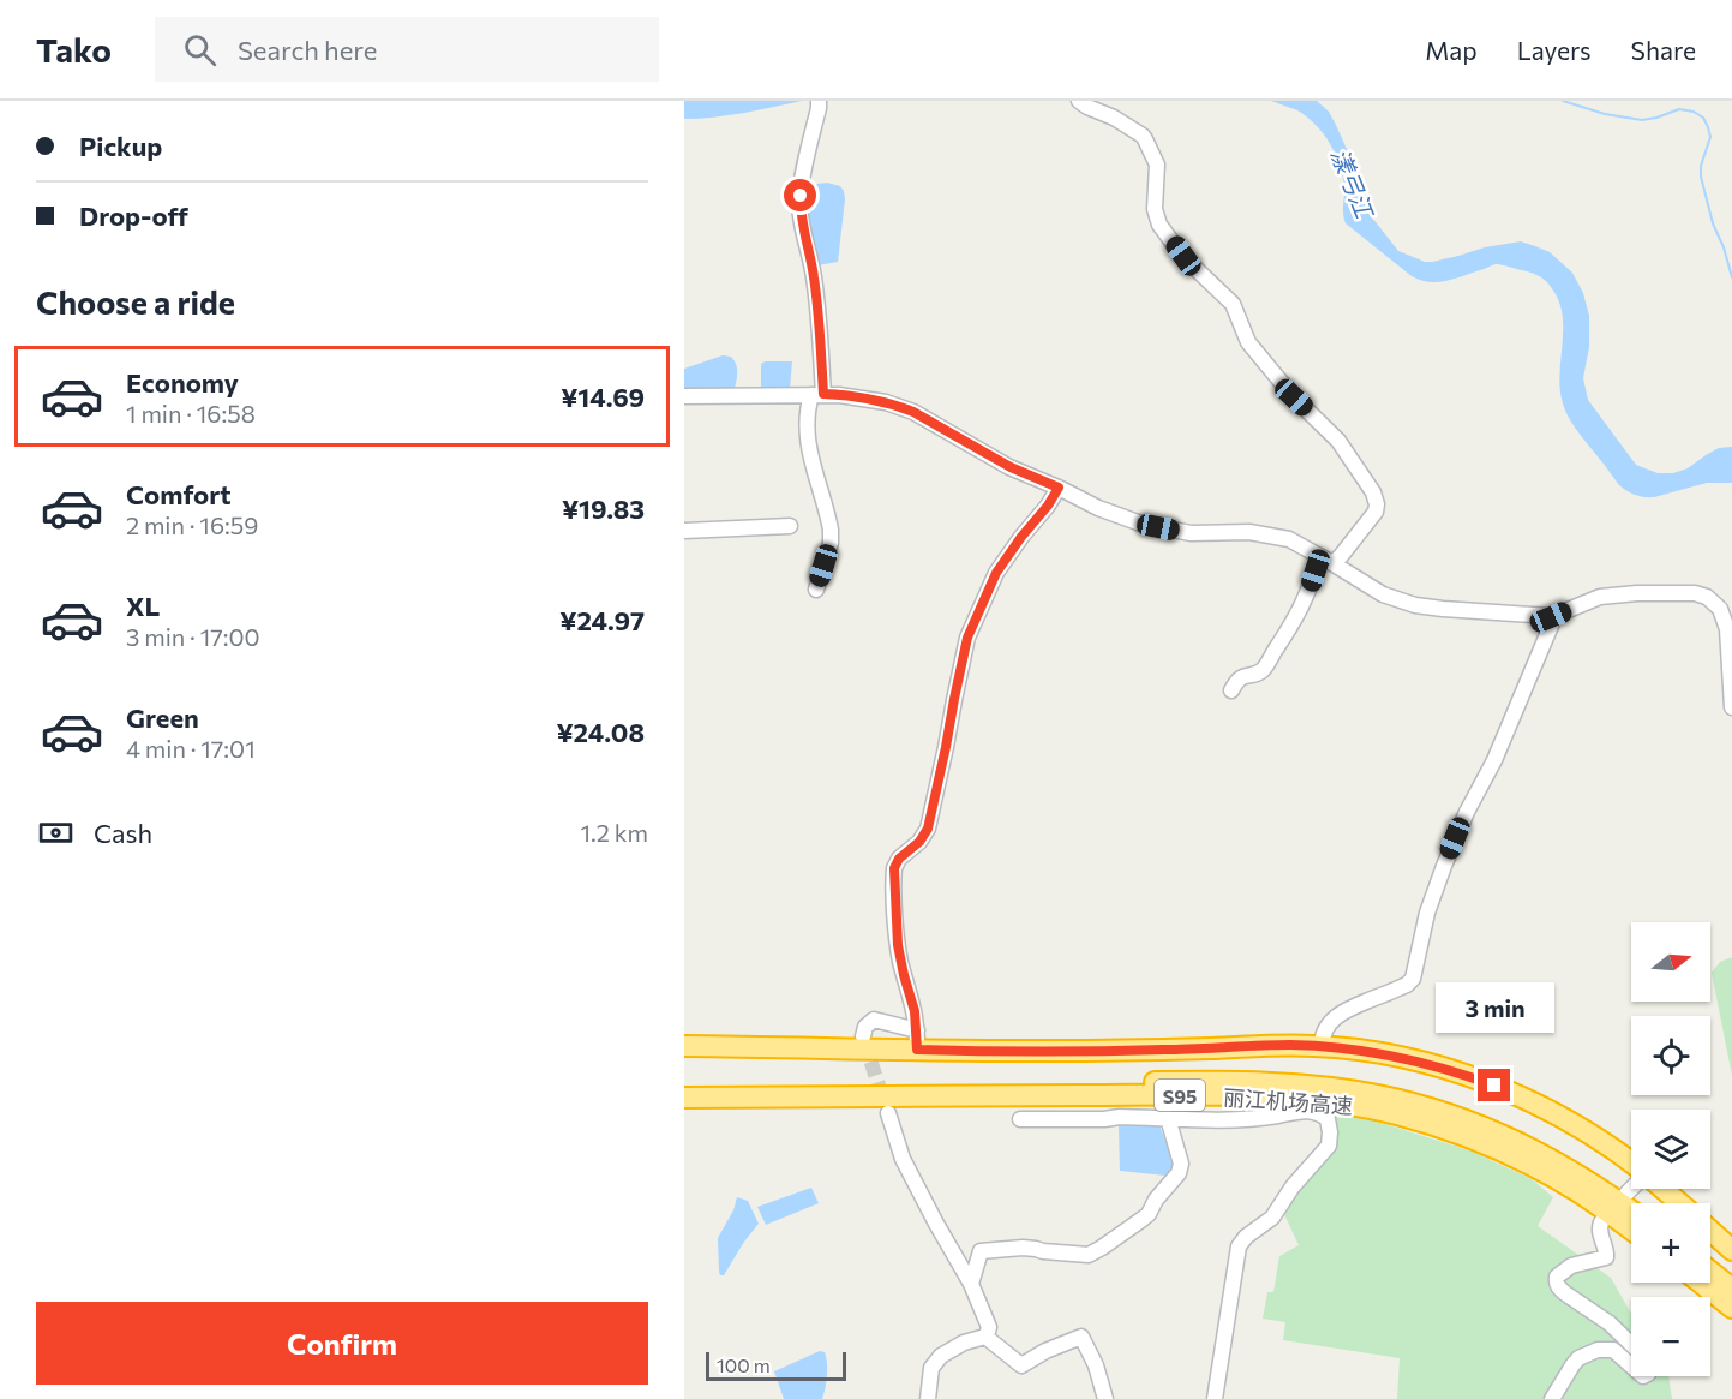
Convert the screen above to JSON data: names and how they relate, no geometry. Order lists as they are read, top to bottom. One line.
{"streets":{"highway":["S95","丽江机场高速"]},"water":["漾弓江"],"scale_bar":"100 m","north":"right","page":{"header":"Tako","search":"Search here","nav":["Map","Layers","Share"],"banner":["Pickup","Drop-off"],"heading":"Choose a ride","list":[{"name":"Economy","note":"1 min · 16:58","value":"¥14.69"},{"name":"Comfort","note":"2 min · 16:59","value":"¥19.83"},{"name":"XL","note":"3 min · 17:00","value":"¥24.97"},{"name":"Green","note":"4 min · 17:01","value":"¥24.08"}],"pay":["Cash","1.2 km"],"map_buttons":["+","−"],"bubble":"3 min","buttons":"Confirm","scale":"100 m"}}
